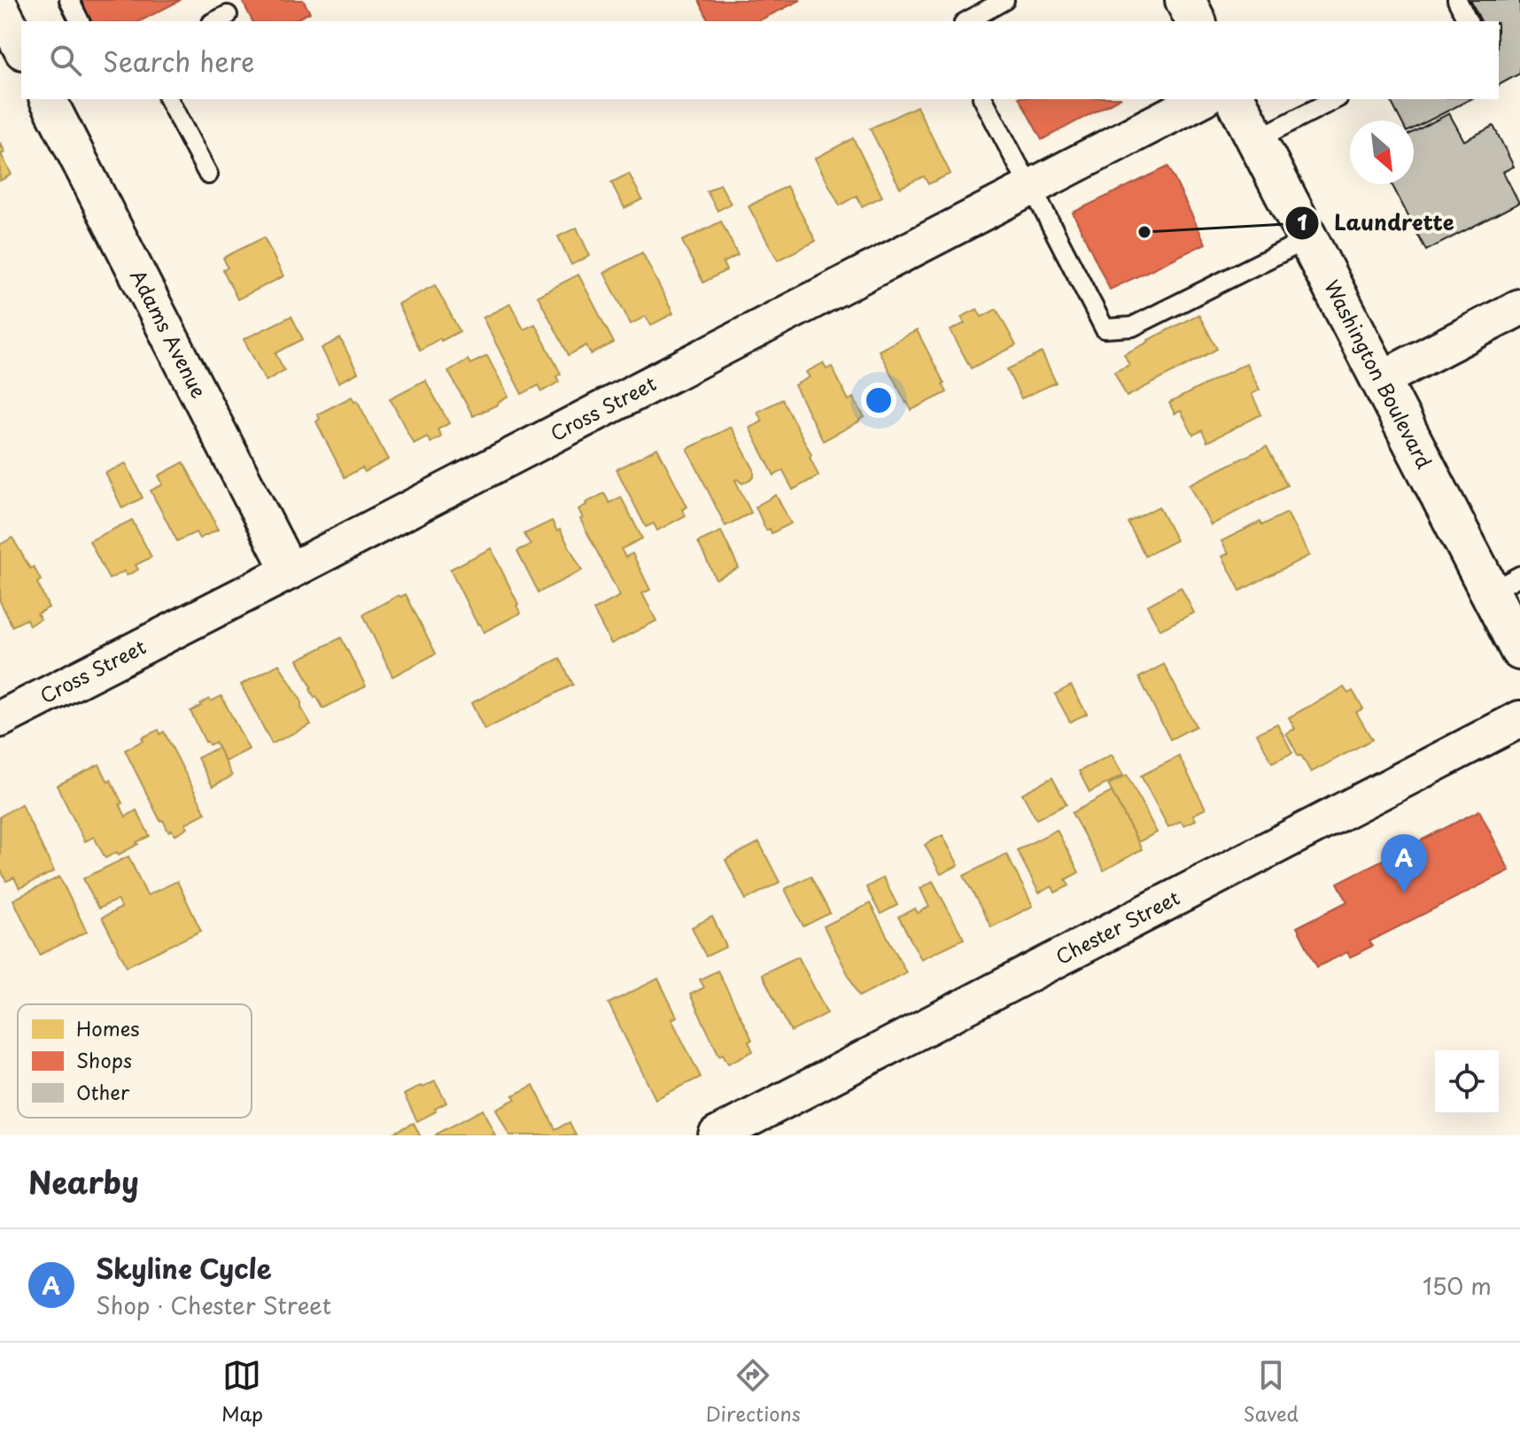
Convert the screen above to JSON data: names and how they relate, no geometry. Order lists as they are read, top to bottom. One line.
{"streets":{"main road":["Washington Boulevard"],"street":["Adams Avenue","Cross Street","Chester Street"]},"crossings":[["Adams Avenue","Cross Street"]],"places":["Laundrette"],"legend":["Homes","Shops","Other"],"north":"bottom right","page":{"search":"Search here","pins":"A","heading":"Nearby","list":[{"mark":"A","name":"Skyline Cycle","note":"Shop · Chester Street","value":"150 m"}],"nav":["Map","Directions","Saved"]}}
